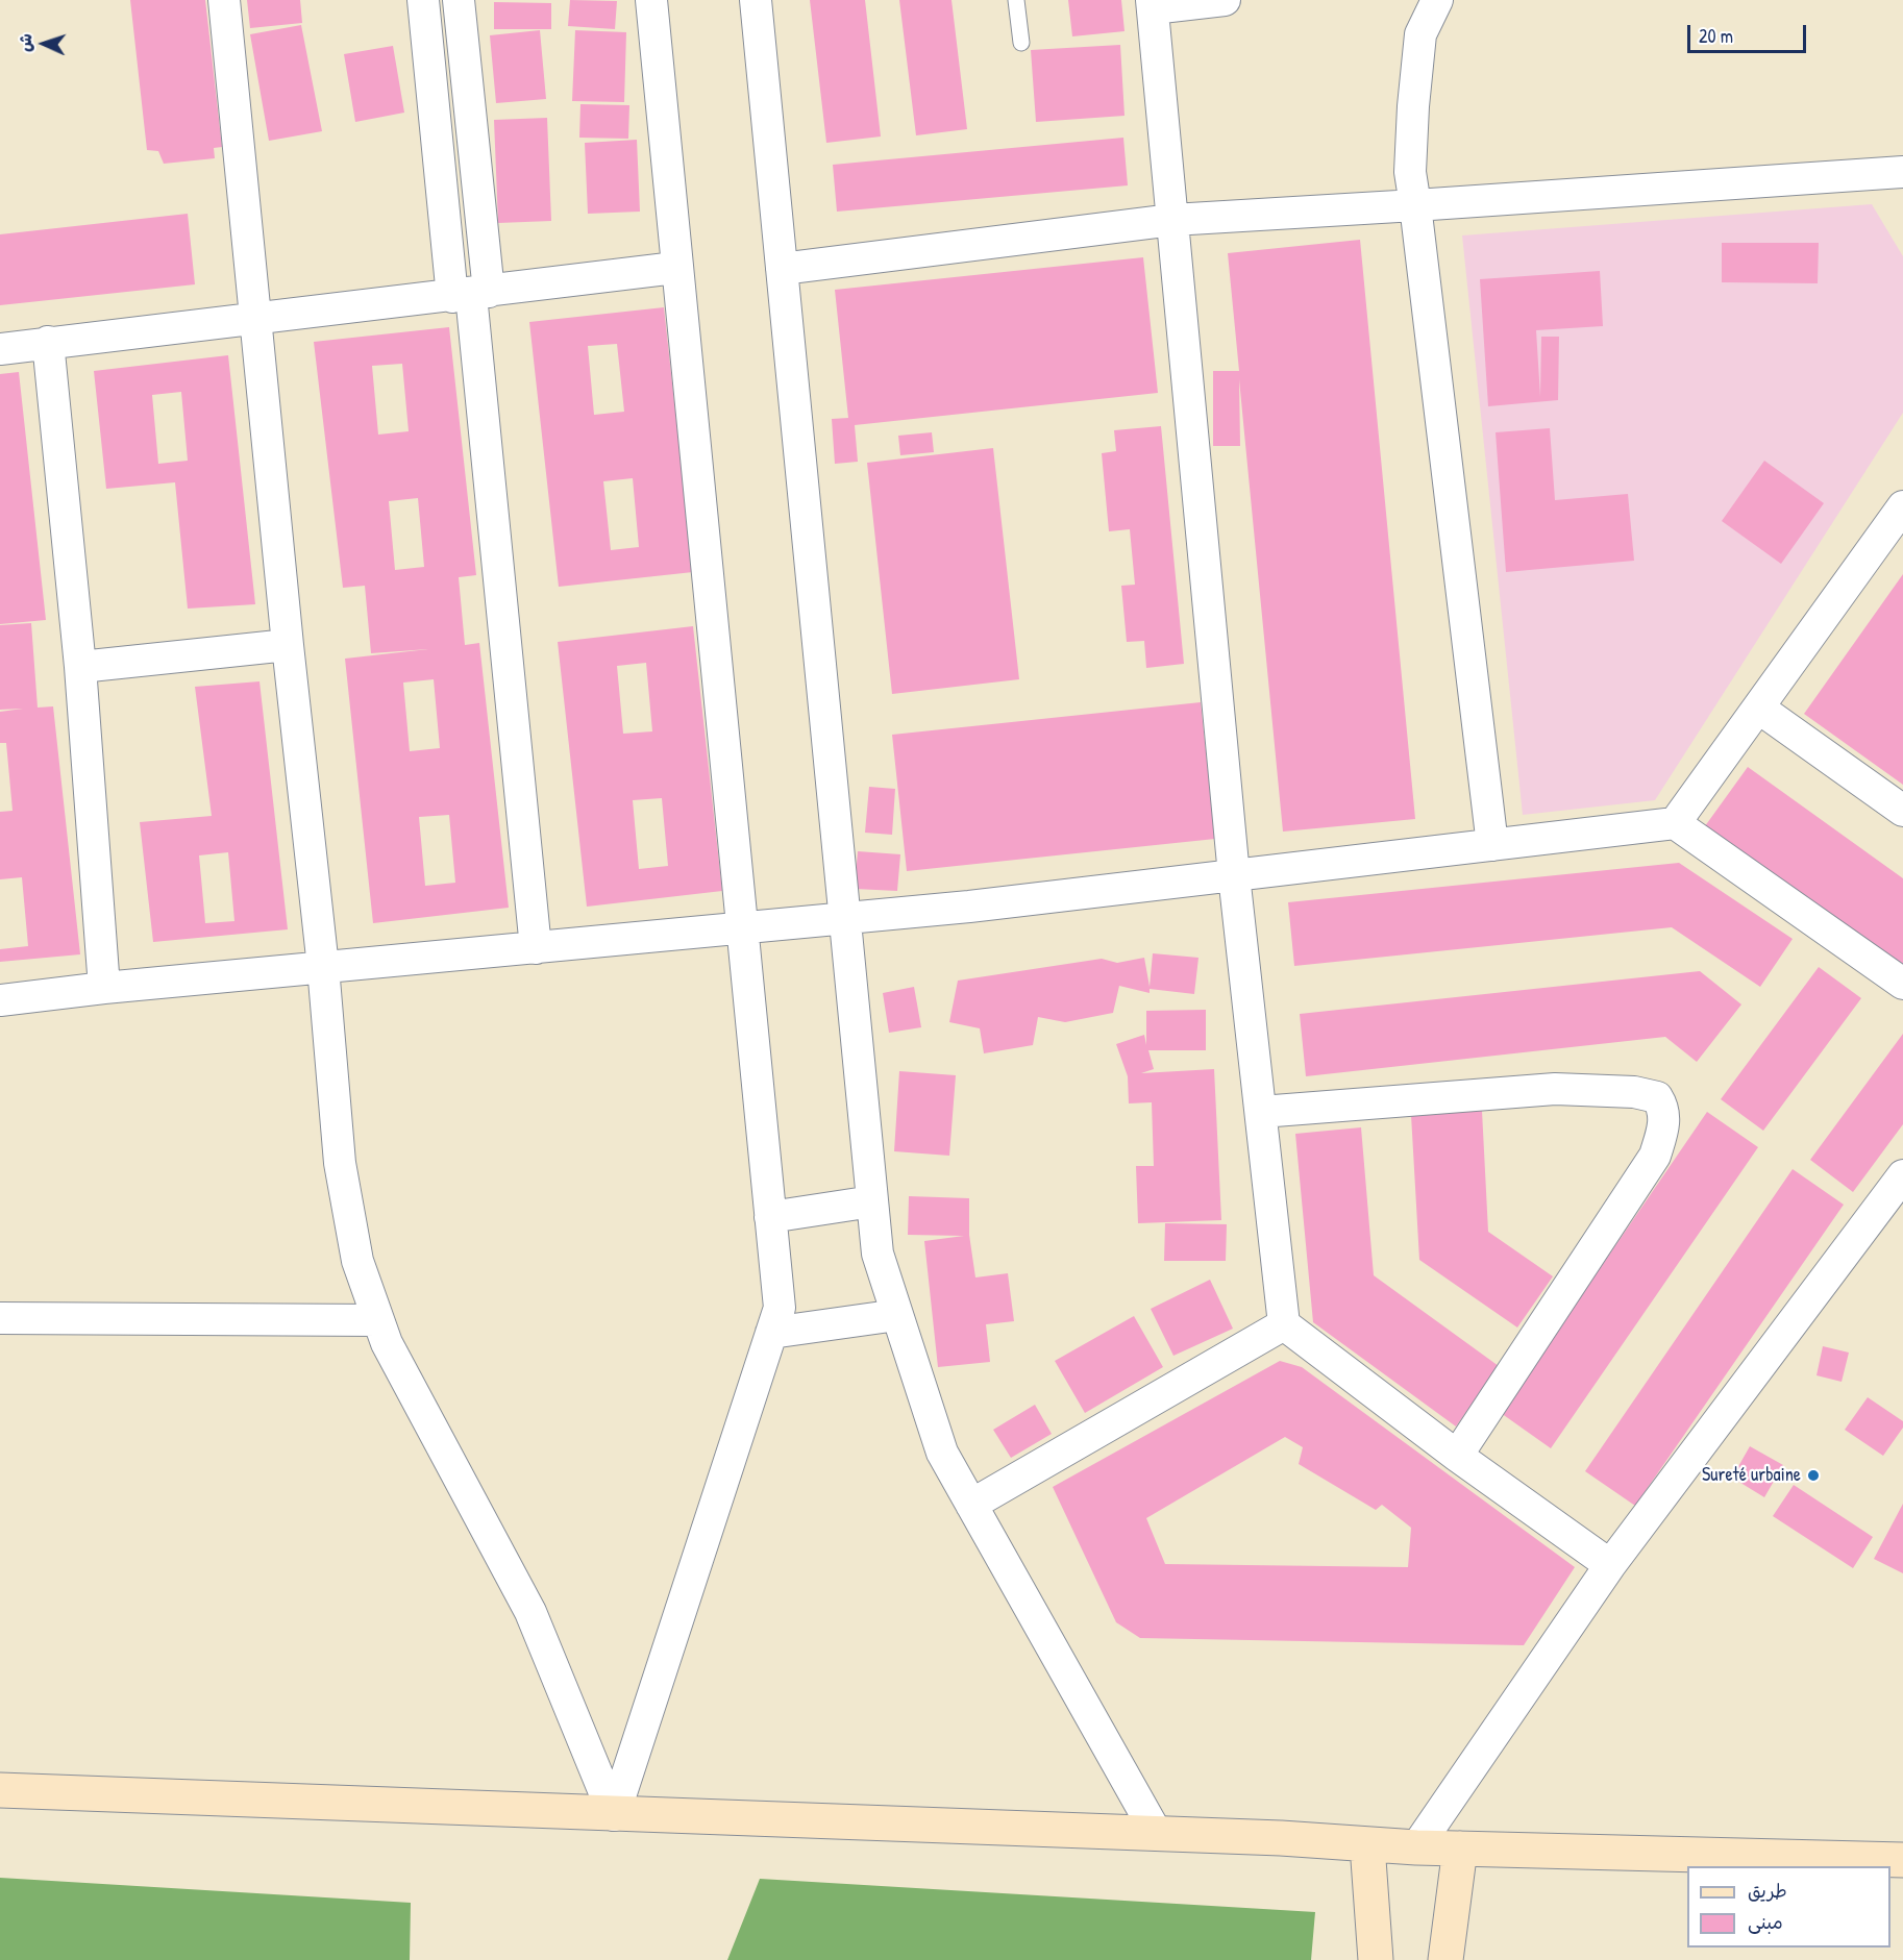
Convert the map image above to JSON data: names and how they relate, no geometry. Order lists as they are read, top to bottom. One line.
{"places":["Sureté urbaine"],"legend":["طريق","مبنى"],"scale_bar":"20 m","north":"left"}
